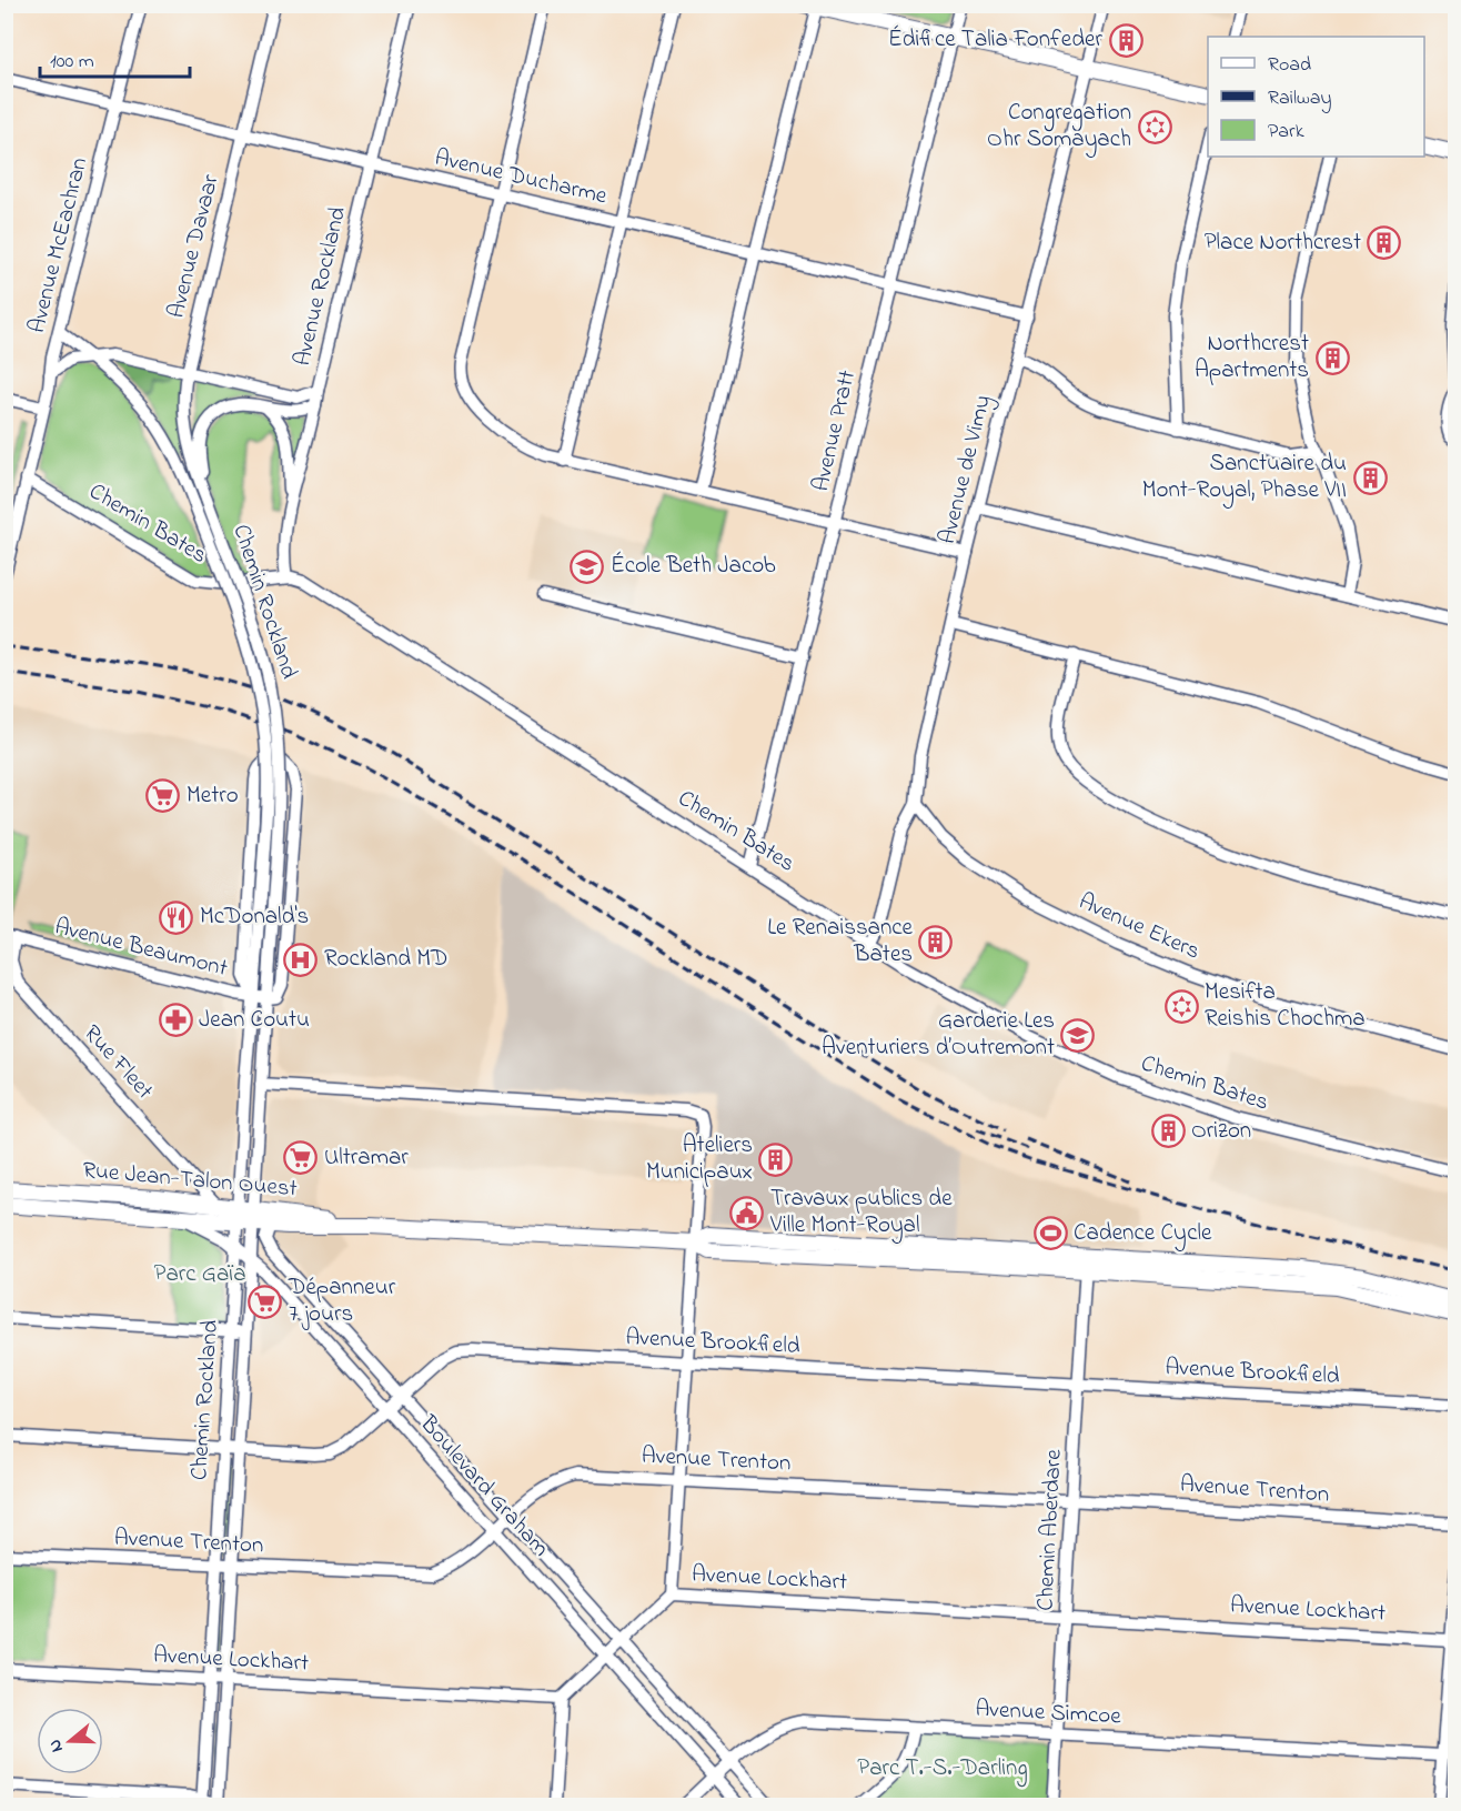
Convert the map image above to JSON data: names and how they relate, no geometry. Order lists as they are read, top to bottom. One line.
{"streets":{"main road":["Rue Jean-Talon Ouest"],"street":["Avenue Ducharme","Avenue McEachran","Avenue Davaar","Avenue Rockland","Avenue Pratt","Avenue de Vimy","Chemin Bates","Chemin Rockland","Avenue Ekers","Avenue Beaumont","Rue Fleet","Avenue Brookfield","Avenue Trenton","Boulevard Graham","Chemin Aberdare","Avenue Lockhart","Avenue Simcoe"]},"crossings":[["Avenue Ducharme","Avenue McEachran"],["Avenue Ducharme","Avenue Davaar"],["Avenue Ducharme","Avenue Rockland"],["Avenue Ducharme","Avenue Pratt"],["Avenue Ducharme","Avenue de Vimy"],["Avenue McEachran","Chemin Bates"],["Avenue Davaar","Chemin Rockland"],["Avenue Rockland","Chemin Bates"],["Avenue Pratt","Chemin Bates"],["Avenue de Vimy","Chemin Bates"],["Avenue de Vimy","Avenue Ekers"],["Chemin Rockland","Avenue Beaumont"],["Chemin Rockland","Rue Jean-Talon Ouest"],["Chemin Rockland","Avenue Brookfield"],["Chemin Rockland","Avenue Trenton"],["Chemin Rockland","Boulevard Graham"],["Chemin Rockland","Avenue Lockhart"],["Avenue Beaumont","Rue Fleet"],["Rue Fleet","Rue Jean-Talon Ouest"],["Rue Jean-Talon Ouest","Boulevard Graham"],["Rue Jean-Talon Ouest","Chemin Aberdare"],["Avenue Brookfield","Boulevard Graham"],["Avenue Brookfield","Chemin Aberdare"],["Avenue Trenton","Boulevard Graham"],["Avenue Trenton","Chemin Aberdare"],["Boulevard Graham","Avenue Lockhart"],["Boulevard Graham","Avenue Simcoe"],["Chemin Aberdare","Avenue Lockhart"],["Chemin Aberdare","Avenue Simcoe"]],"parks":["Parc Gaïa","Parc T.-S.-Darling"],"places":{"building":["Édifice Talia Fonfeder","Place Northcrest","Northcrest Apartments","Sanctuaire du Mont-Royal, Phase VII","Le Renaissance Bates","Orizon","Ateliers Municipaux"],"synagogue":["Congregation Ohr Somayach","Mesifta Reishis Chochma"],"school or university":["École Beth Jacob","Garderie Les Aventuriers d’Outremont"],"supermarket":["Metro","Ultramar","Dépanneur 7 jours"],"restaurant":["McDonald's"],"hospital":["Rockland MD"],"pharmacy":["Jean Coutu"],"public building":["Travaux publics de Ville Mont-Royal"],"sports":["Cadence Cycle"]},"legend":["Road","Railway","Park"],"scale_bar":"100 m","north":"left"}
